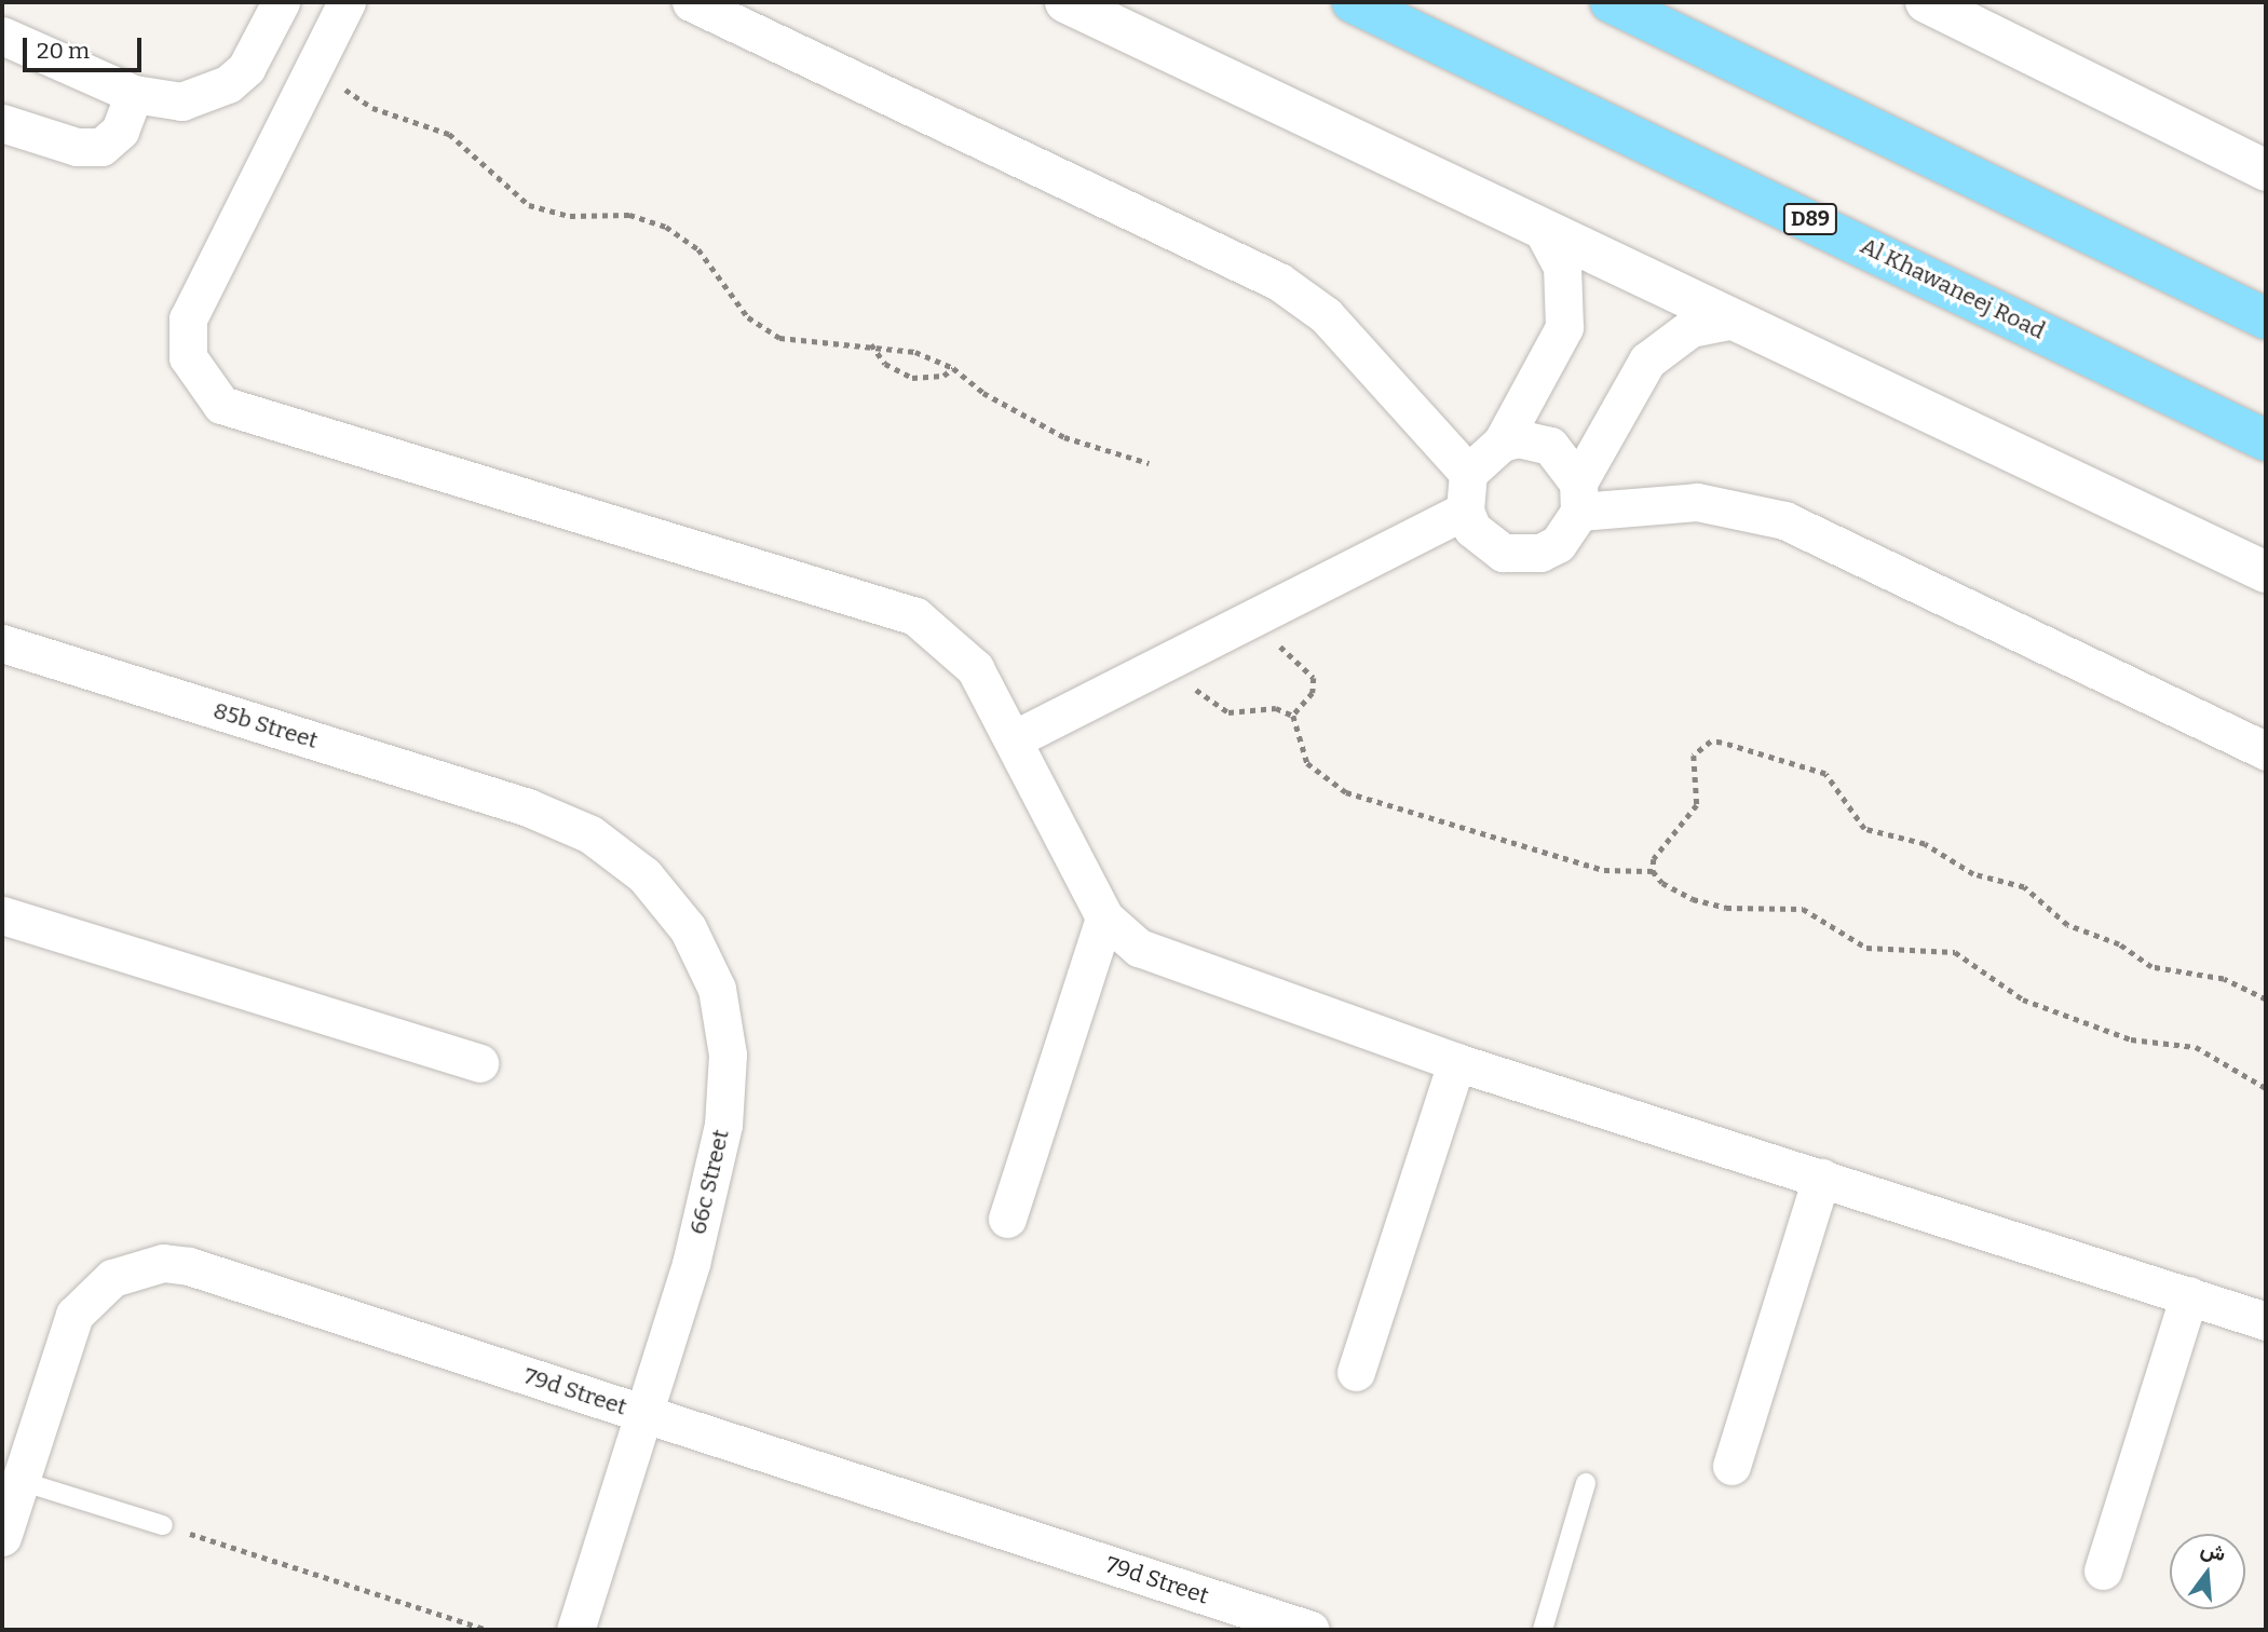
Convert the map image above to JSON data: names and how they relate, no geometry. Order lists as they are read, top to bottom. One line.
{"streets":{"highway":["D89","Al Khawaneej Road"],"street":["85b Street","66c Street","79d Street"]},"crossings":[["85b Street","66c Street"],["66c Street","79d Street"]],"scale_bar":"20 m","north":"top"}
